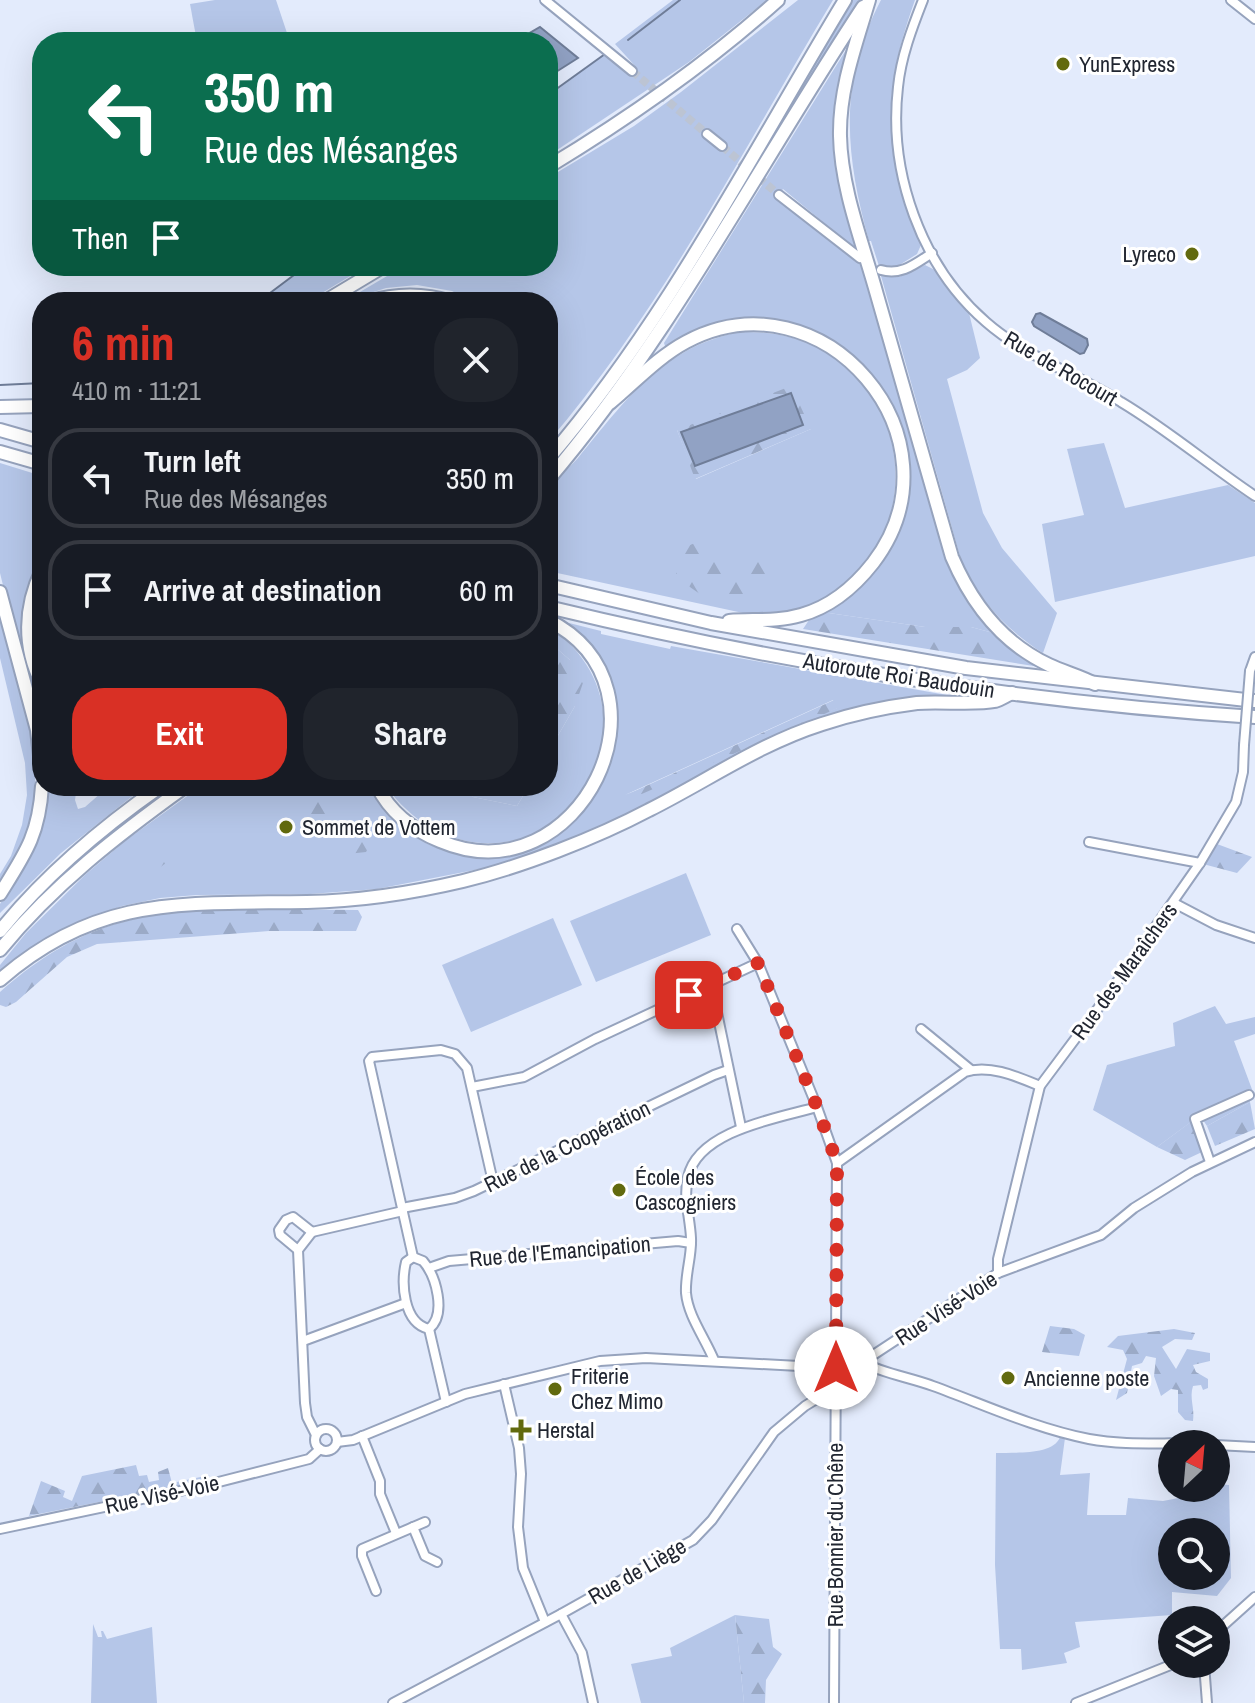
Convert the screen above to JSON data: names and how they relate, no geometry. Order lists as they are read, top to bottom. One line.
{"streets":{"highway":["Autoroute Roi Baudouin"],"street":["Rue de Rocourt","Rue des Maraîchers","Rue de la Coopération","Rue de l'Emancipation","Rue Visé-Voie","Rue Bonnier du Chêne","Rue de Liège"]},"crossings":[["Rue des Maraîchers","Rue Visé-Voie"],["Rue Visé-Voie","Rue Bonnier du Chêne"],["Rue Bonnier du Chêne","Rue de Liège"]],"places":{"other":["YunExpress","Lyreco","Sommet de Vottem","École des Cascogniers","Ancienne poste","Friterie Chez Mimo"],"health":["Herstal"]},"north":"top right","page":{"turn":["350 m","Rue des Mésanges"],"then":"Then","heading":["6 min","410 m · 11:21"],"list":[{"name":"Turn left","note":"Rue des Mésanges","value":"350 m"},{"name":"Arrive at destination","value":"60 m"}],"buttons":["Exit","Share"]}}
